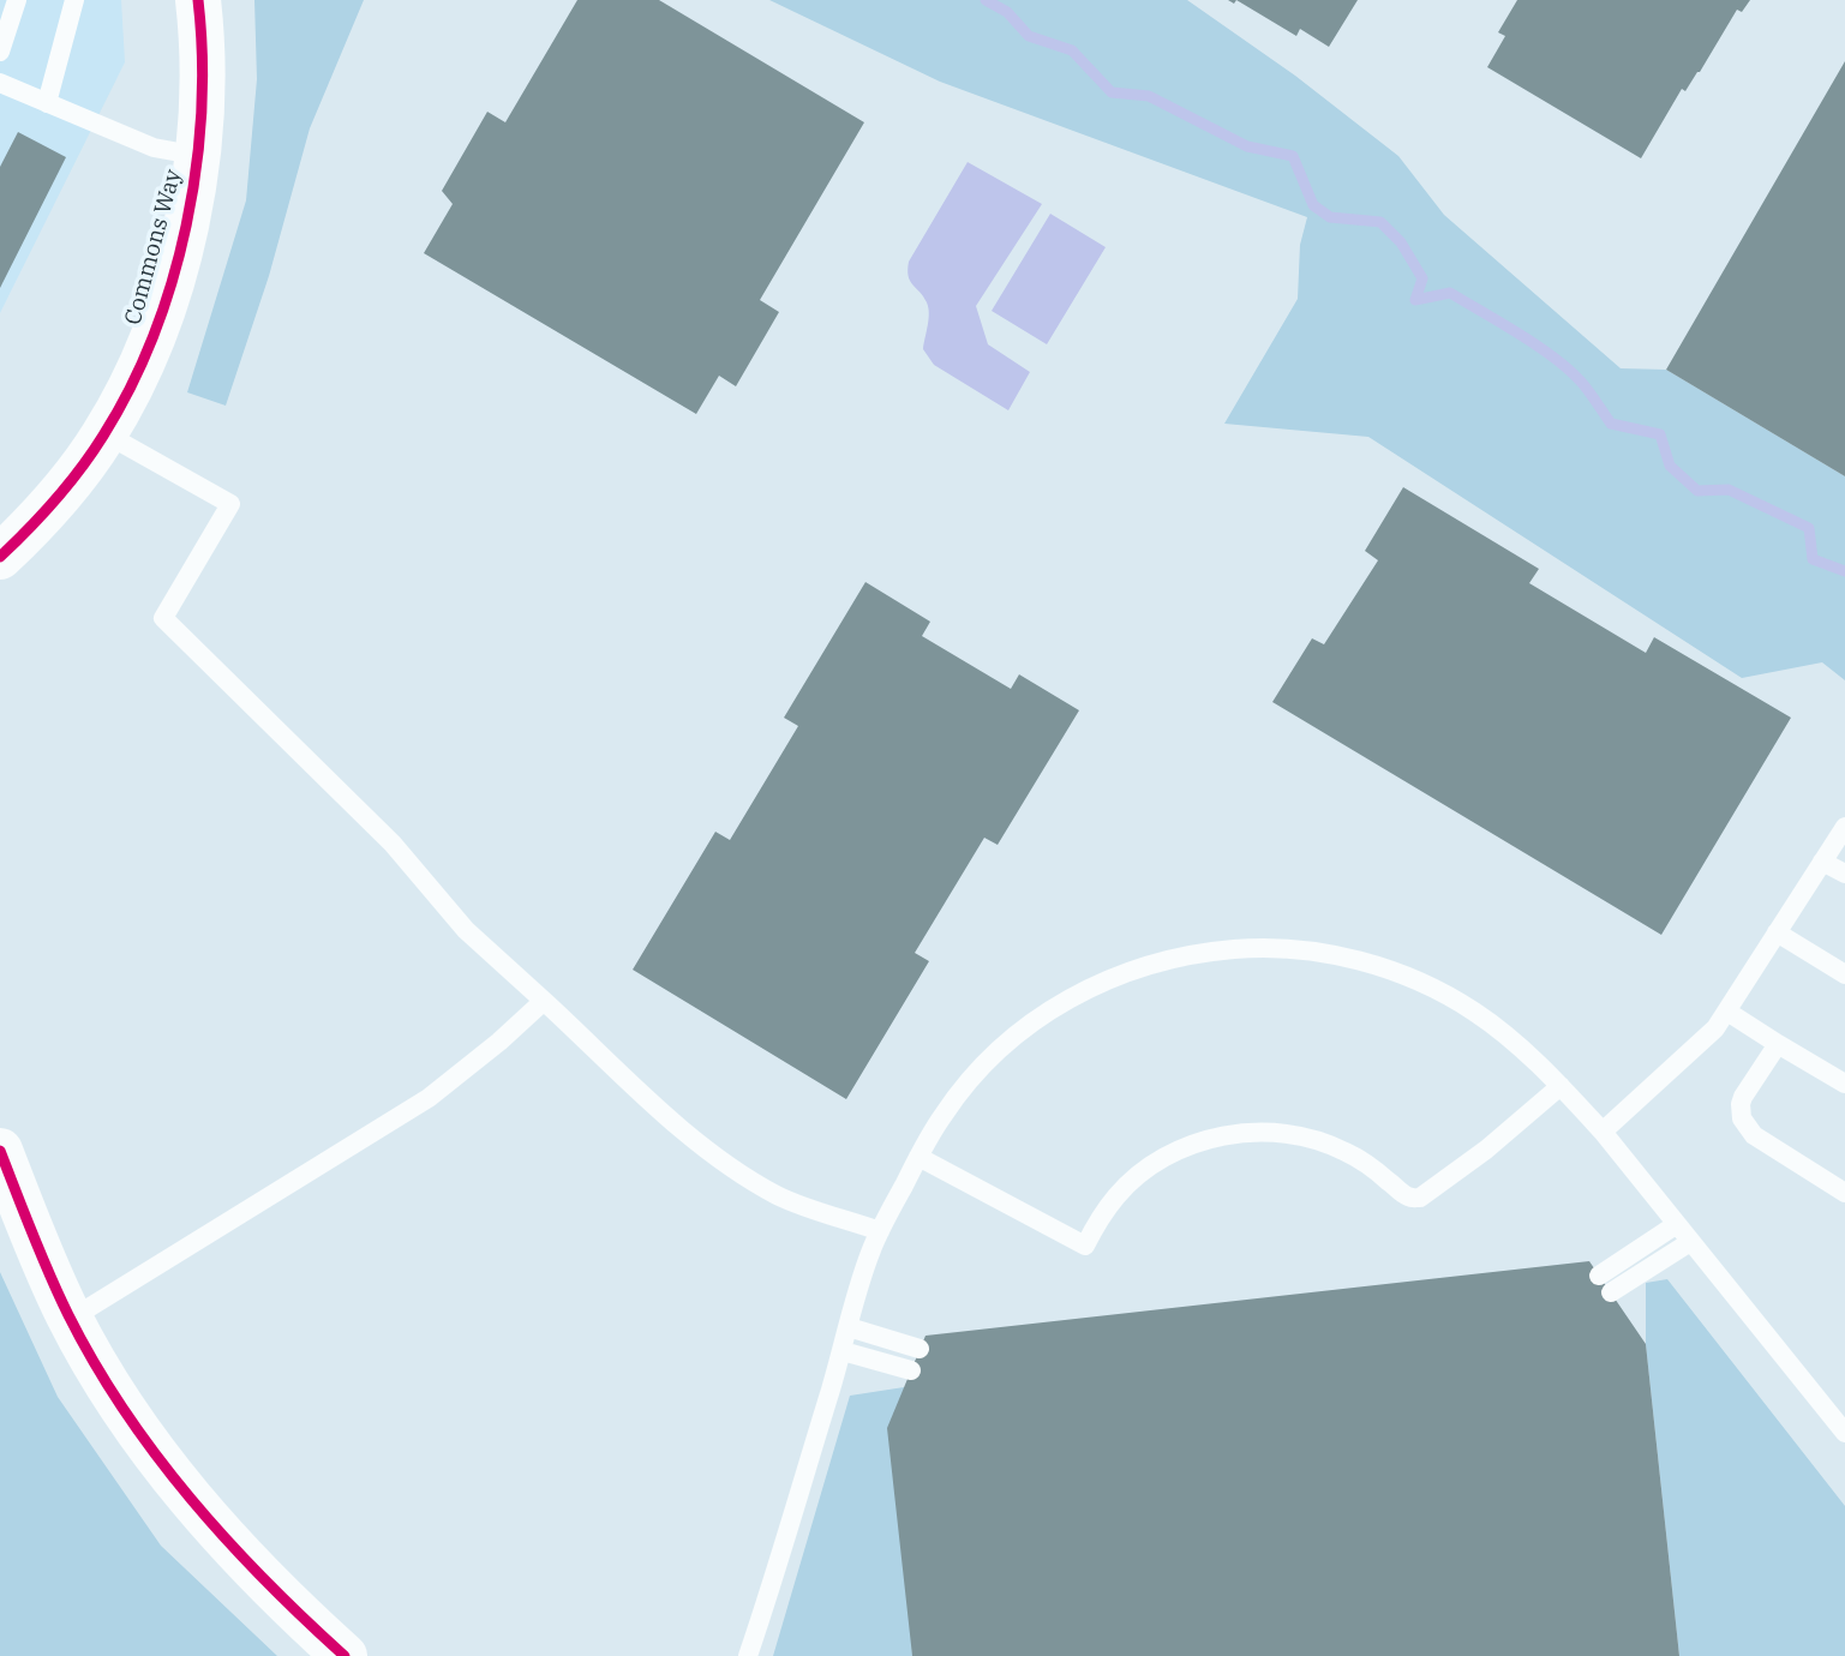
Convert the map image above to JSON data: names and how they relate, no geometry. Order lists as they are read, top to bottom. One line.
{"streets":{"street":["Commons Way"]}}
